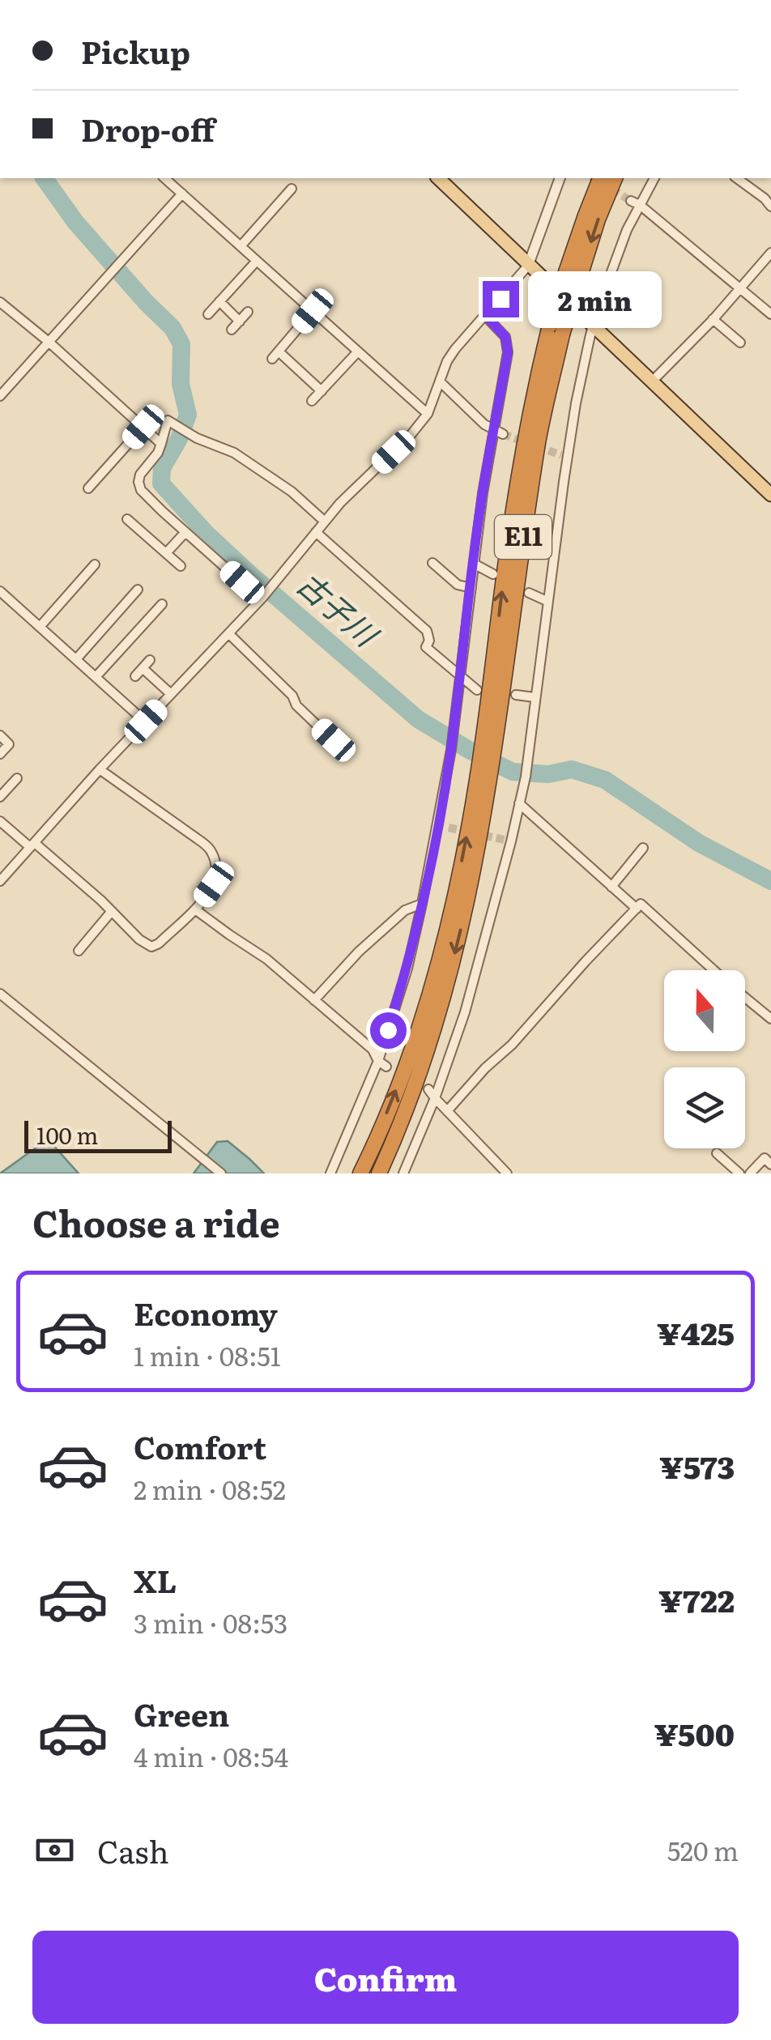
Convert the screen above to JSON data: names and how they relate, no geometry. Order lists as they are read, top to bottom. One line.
{"streets":{"highway":["E11"]},"water":["古子川"],"scale_bar":"100 m","north":"top","page":{"banner":["Pickup","Drop-off"],"bubble":"2 min","scale":"100 m","heading":"Choose a ride","list":[{"name":"Economy","note":"1 min · 08:51","value":"¥425"},{"name":"Comfort","note":"2 min · 08:52","value":"¥573"},{"name":"XL","note":"3 min · 08:53","value":"¥722"},{"name":"Green","note":"4 min · 08:54","value":"¥500"}],"pay":["Cash","520 m"],"buttons":"Confirm"}}
